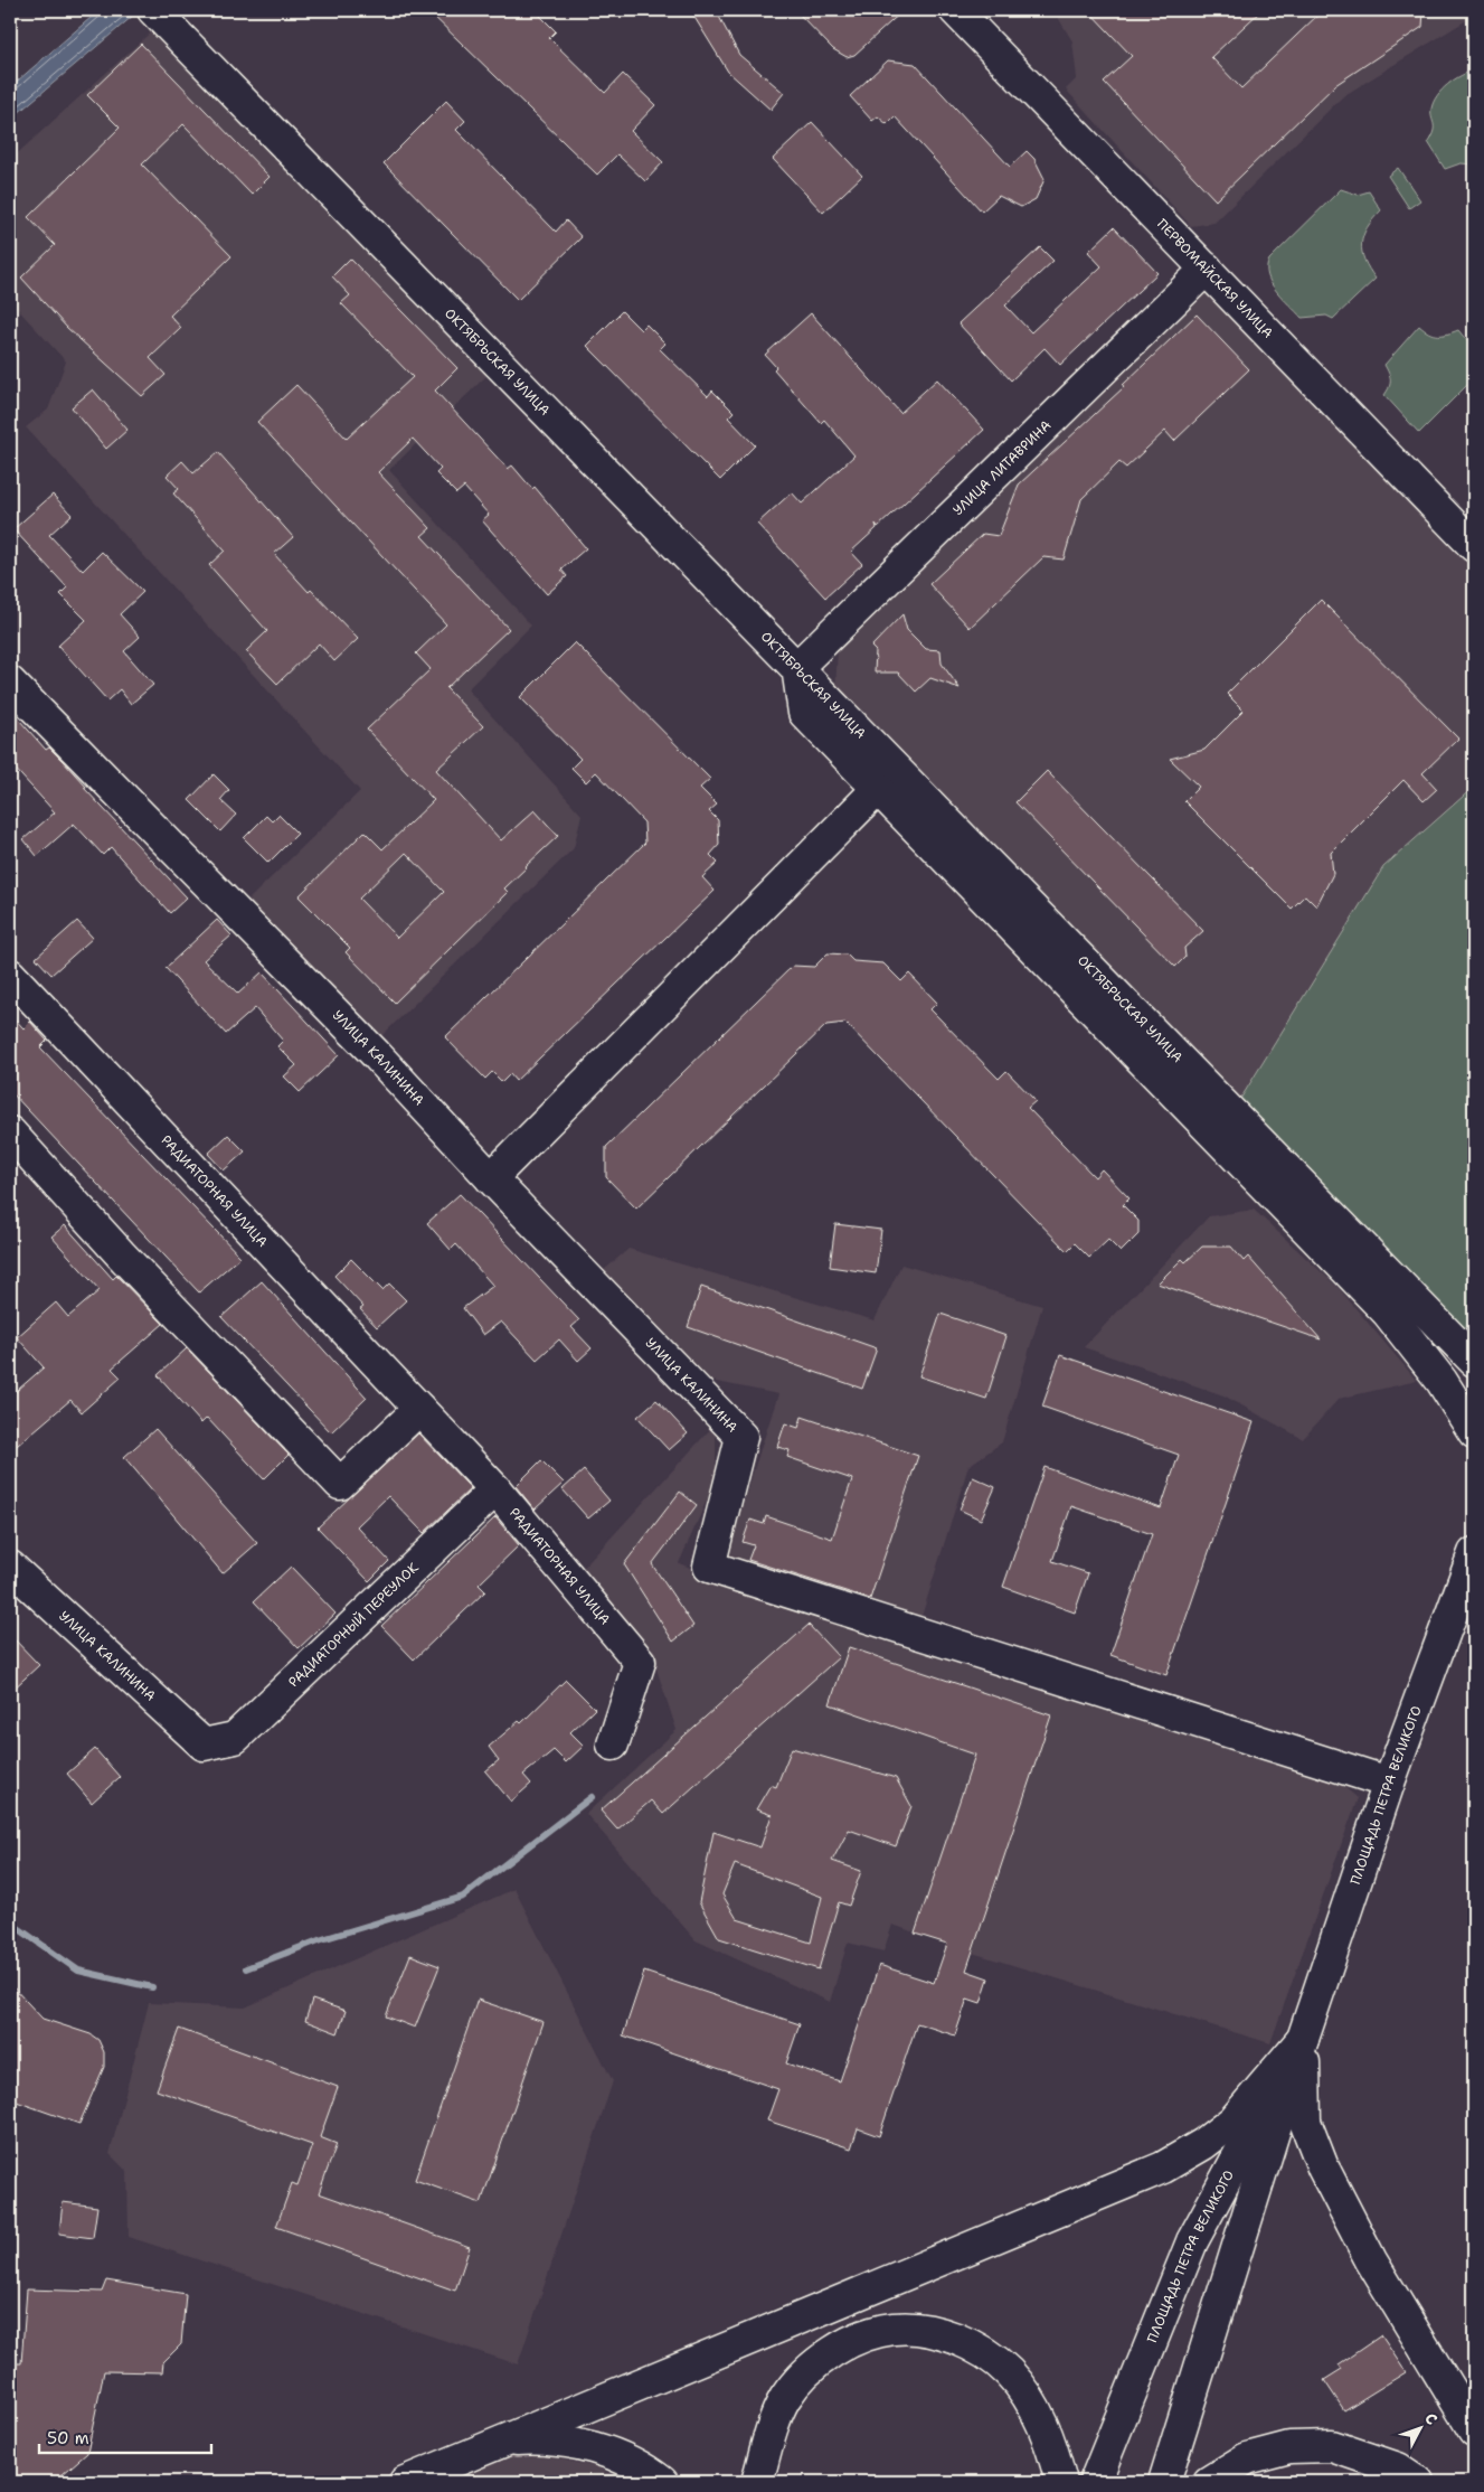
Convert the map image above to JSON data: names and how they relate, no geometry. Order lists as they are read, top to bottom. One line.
{"streets":{"street":["ПЕРВОМАЙСКАЯ УЛИЦА","ОКТЯБРЬСКАЯ УЛИЦА","УЛИЦА ЛИТАВРИНА","УЛИЦА КАЛИНИНА","РАДИАТОРНАЯ УЛИЦА","РАДИАТОРНЫЙ ПЕРЕУЛОК","ПЛОЩАДЬ ПЕТРА ВЕЛИКОГО"]},"crossings":[["ПЕРВОМАЙСКАЯ УЛИЦА","УЛИЦА ЛИТАВРИНА"],["ОКТЯБРЬСКАЯ УЛИЦА","УЛИЦА ЛИТАВРИНА"],["УЛИЦА КАЛИНИНА","РАДИАТОРНЫЙ ПЕРЕУЛОК"],["УЛИЦА КАЛИНИНА","ПЛОЩАДЬ ПЕТРА ВЕЛИКОГО"],["РАДИАТОРНАЯ УЛИЦА","РАДИАТОРНЫЙ ПЕРЕУЛОК"]],"scale_bar":"50 m","north":"top right"}
